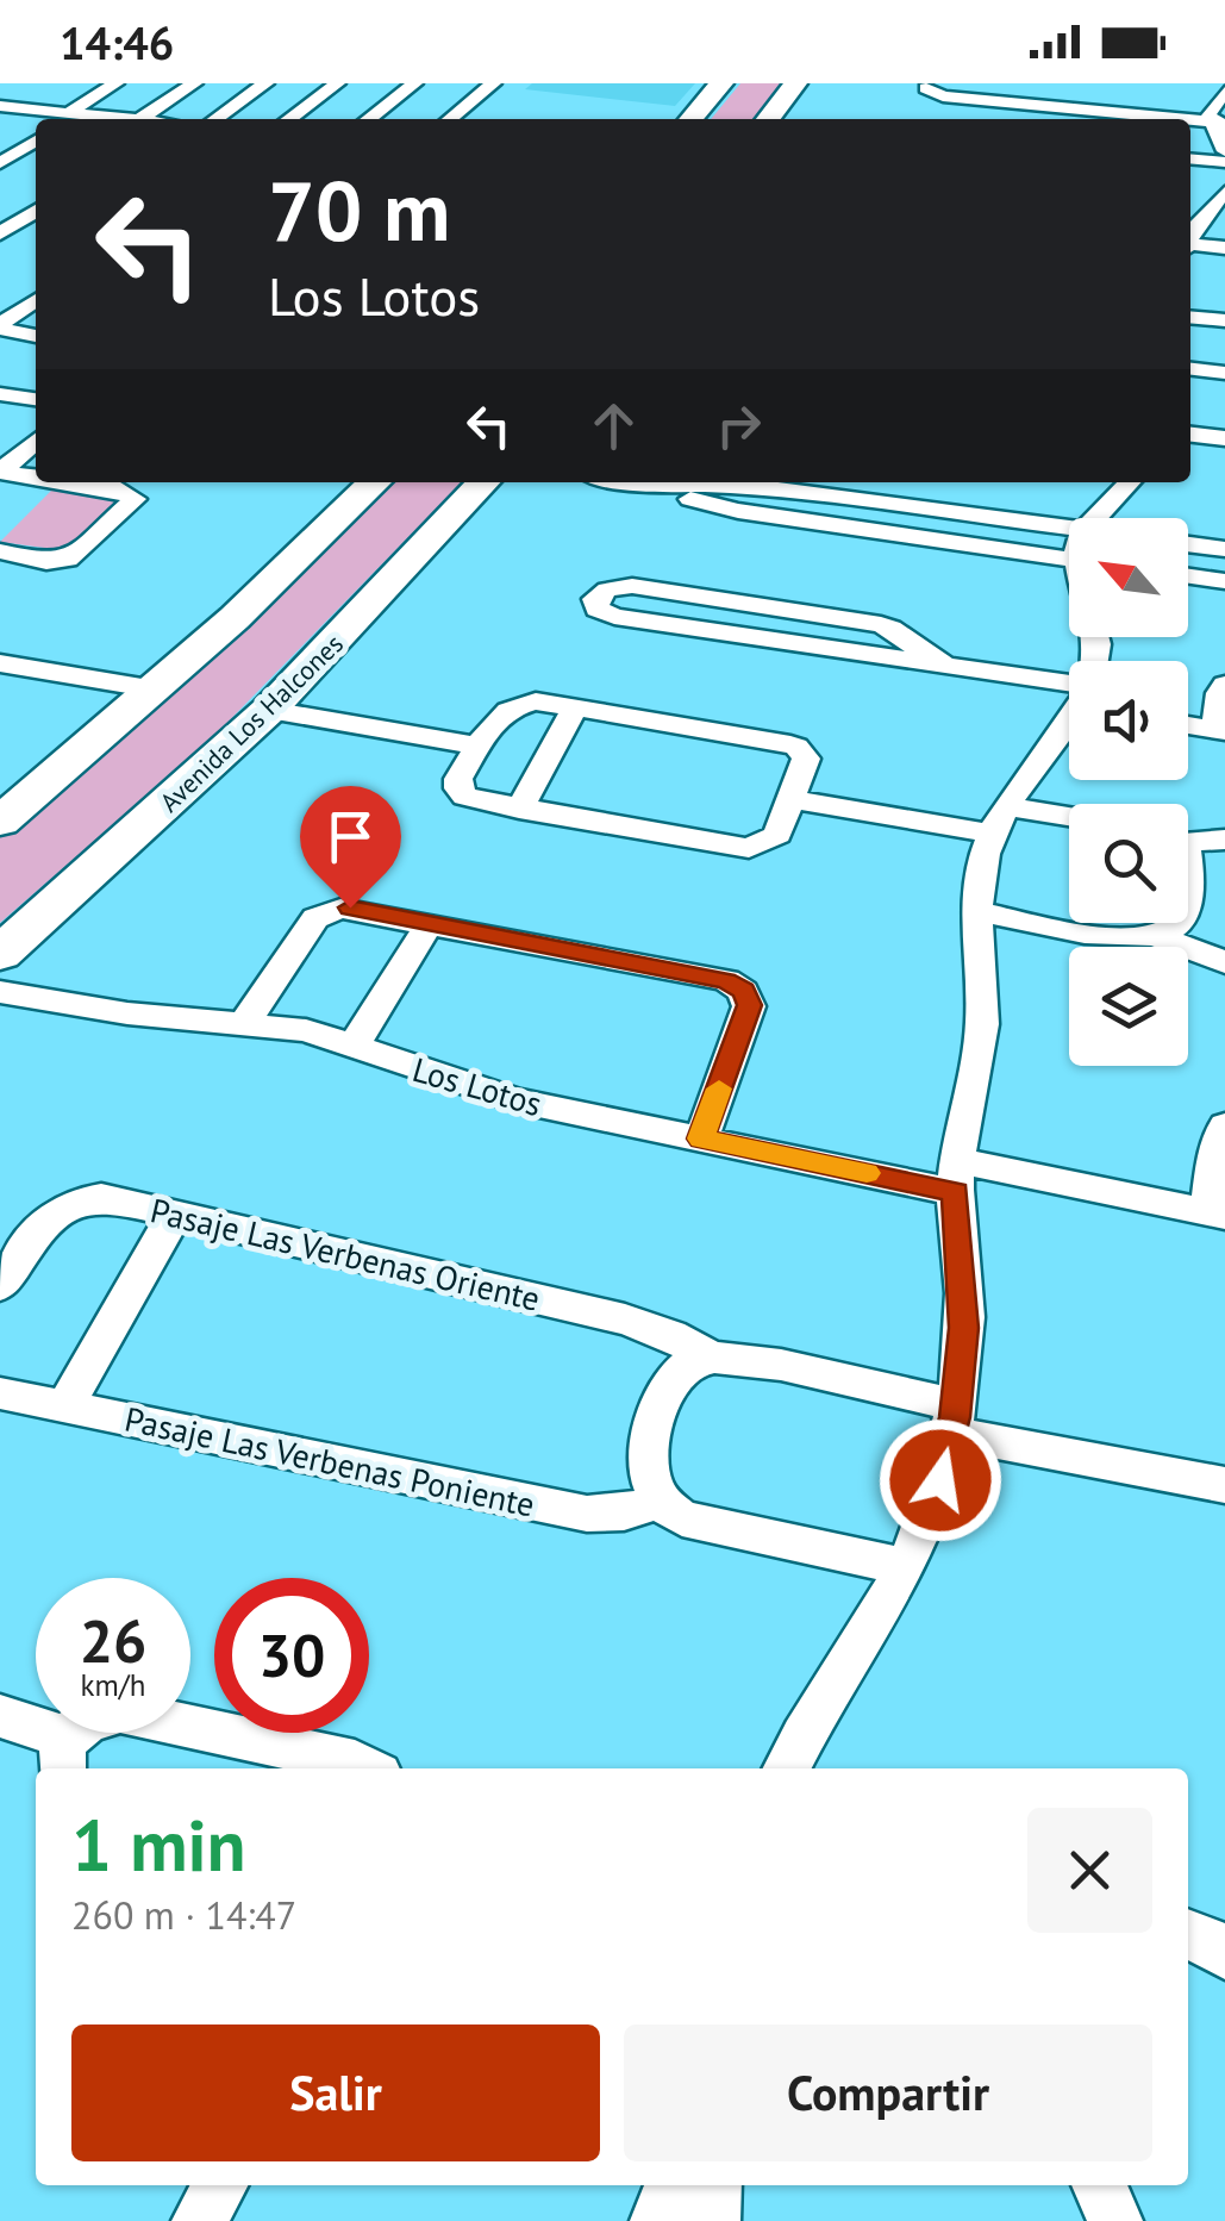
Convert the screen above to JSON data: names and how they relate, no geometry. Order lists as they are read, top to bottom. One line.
{"streets":{"street":["Avenida Los Halcones","Los Lotos","Pasaje Las Verbenas Oriente","Pasaje Las Verbenas Poniente"]},"north":"top left","page":{"status":"14:46","turn":["70 m","Los Lotos"],"speed":"26 km/h","limit":"30","heading":["1 min","260 m · 14:47"],"buttons":["Salir","Compartir"]}}
